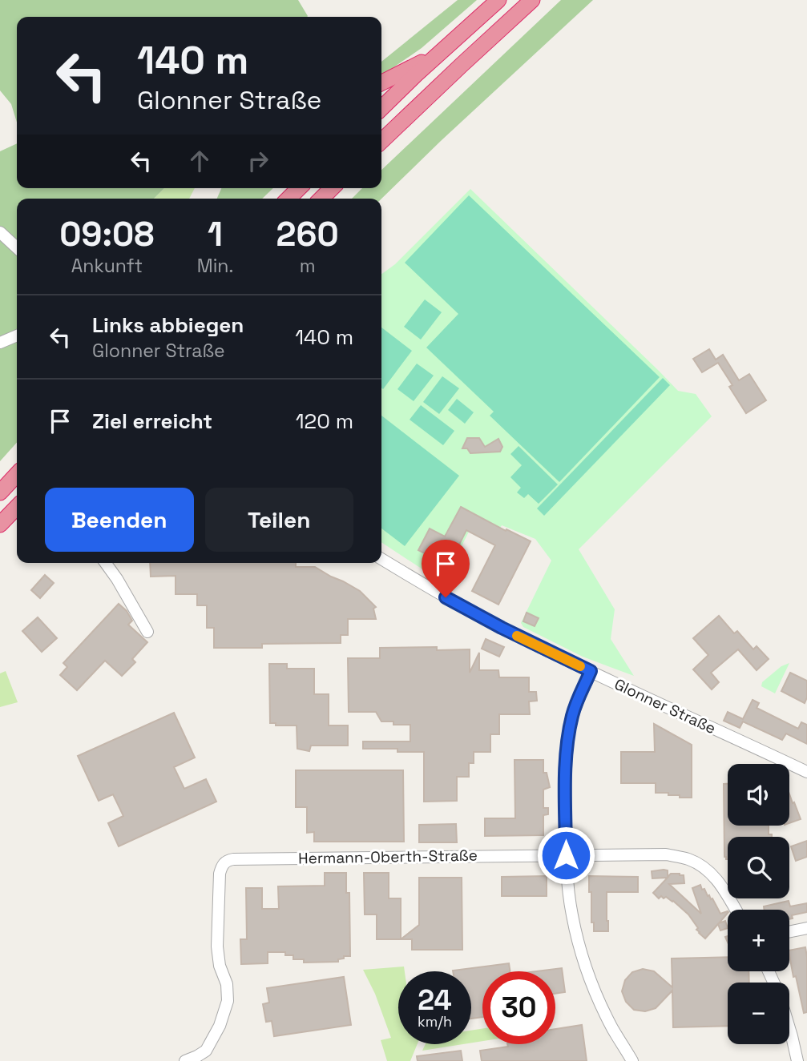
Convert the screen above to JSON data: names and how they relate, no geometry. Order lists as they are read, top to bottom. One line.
{"streets":{"street":["Glonner Straße","Hermann-Oberth-Straße"]},"page":{"turn":["140 m","Glonner Straße"],"eta":["09:08","Ankunft","1","Min.","260","m"],"list":[{"name":"Links abbiegen","note":"Glonner Straße","value":"140 m"},{"name":"Ziel erreicht","value":"120 m"}],"buttons":["Beenden","Teilen"],"map_buttons":["+","−"],"speed":"24 km/h","limit":"30"}}
